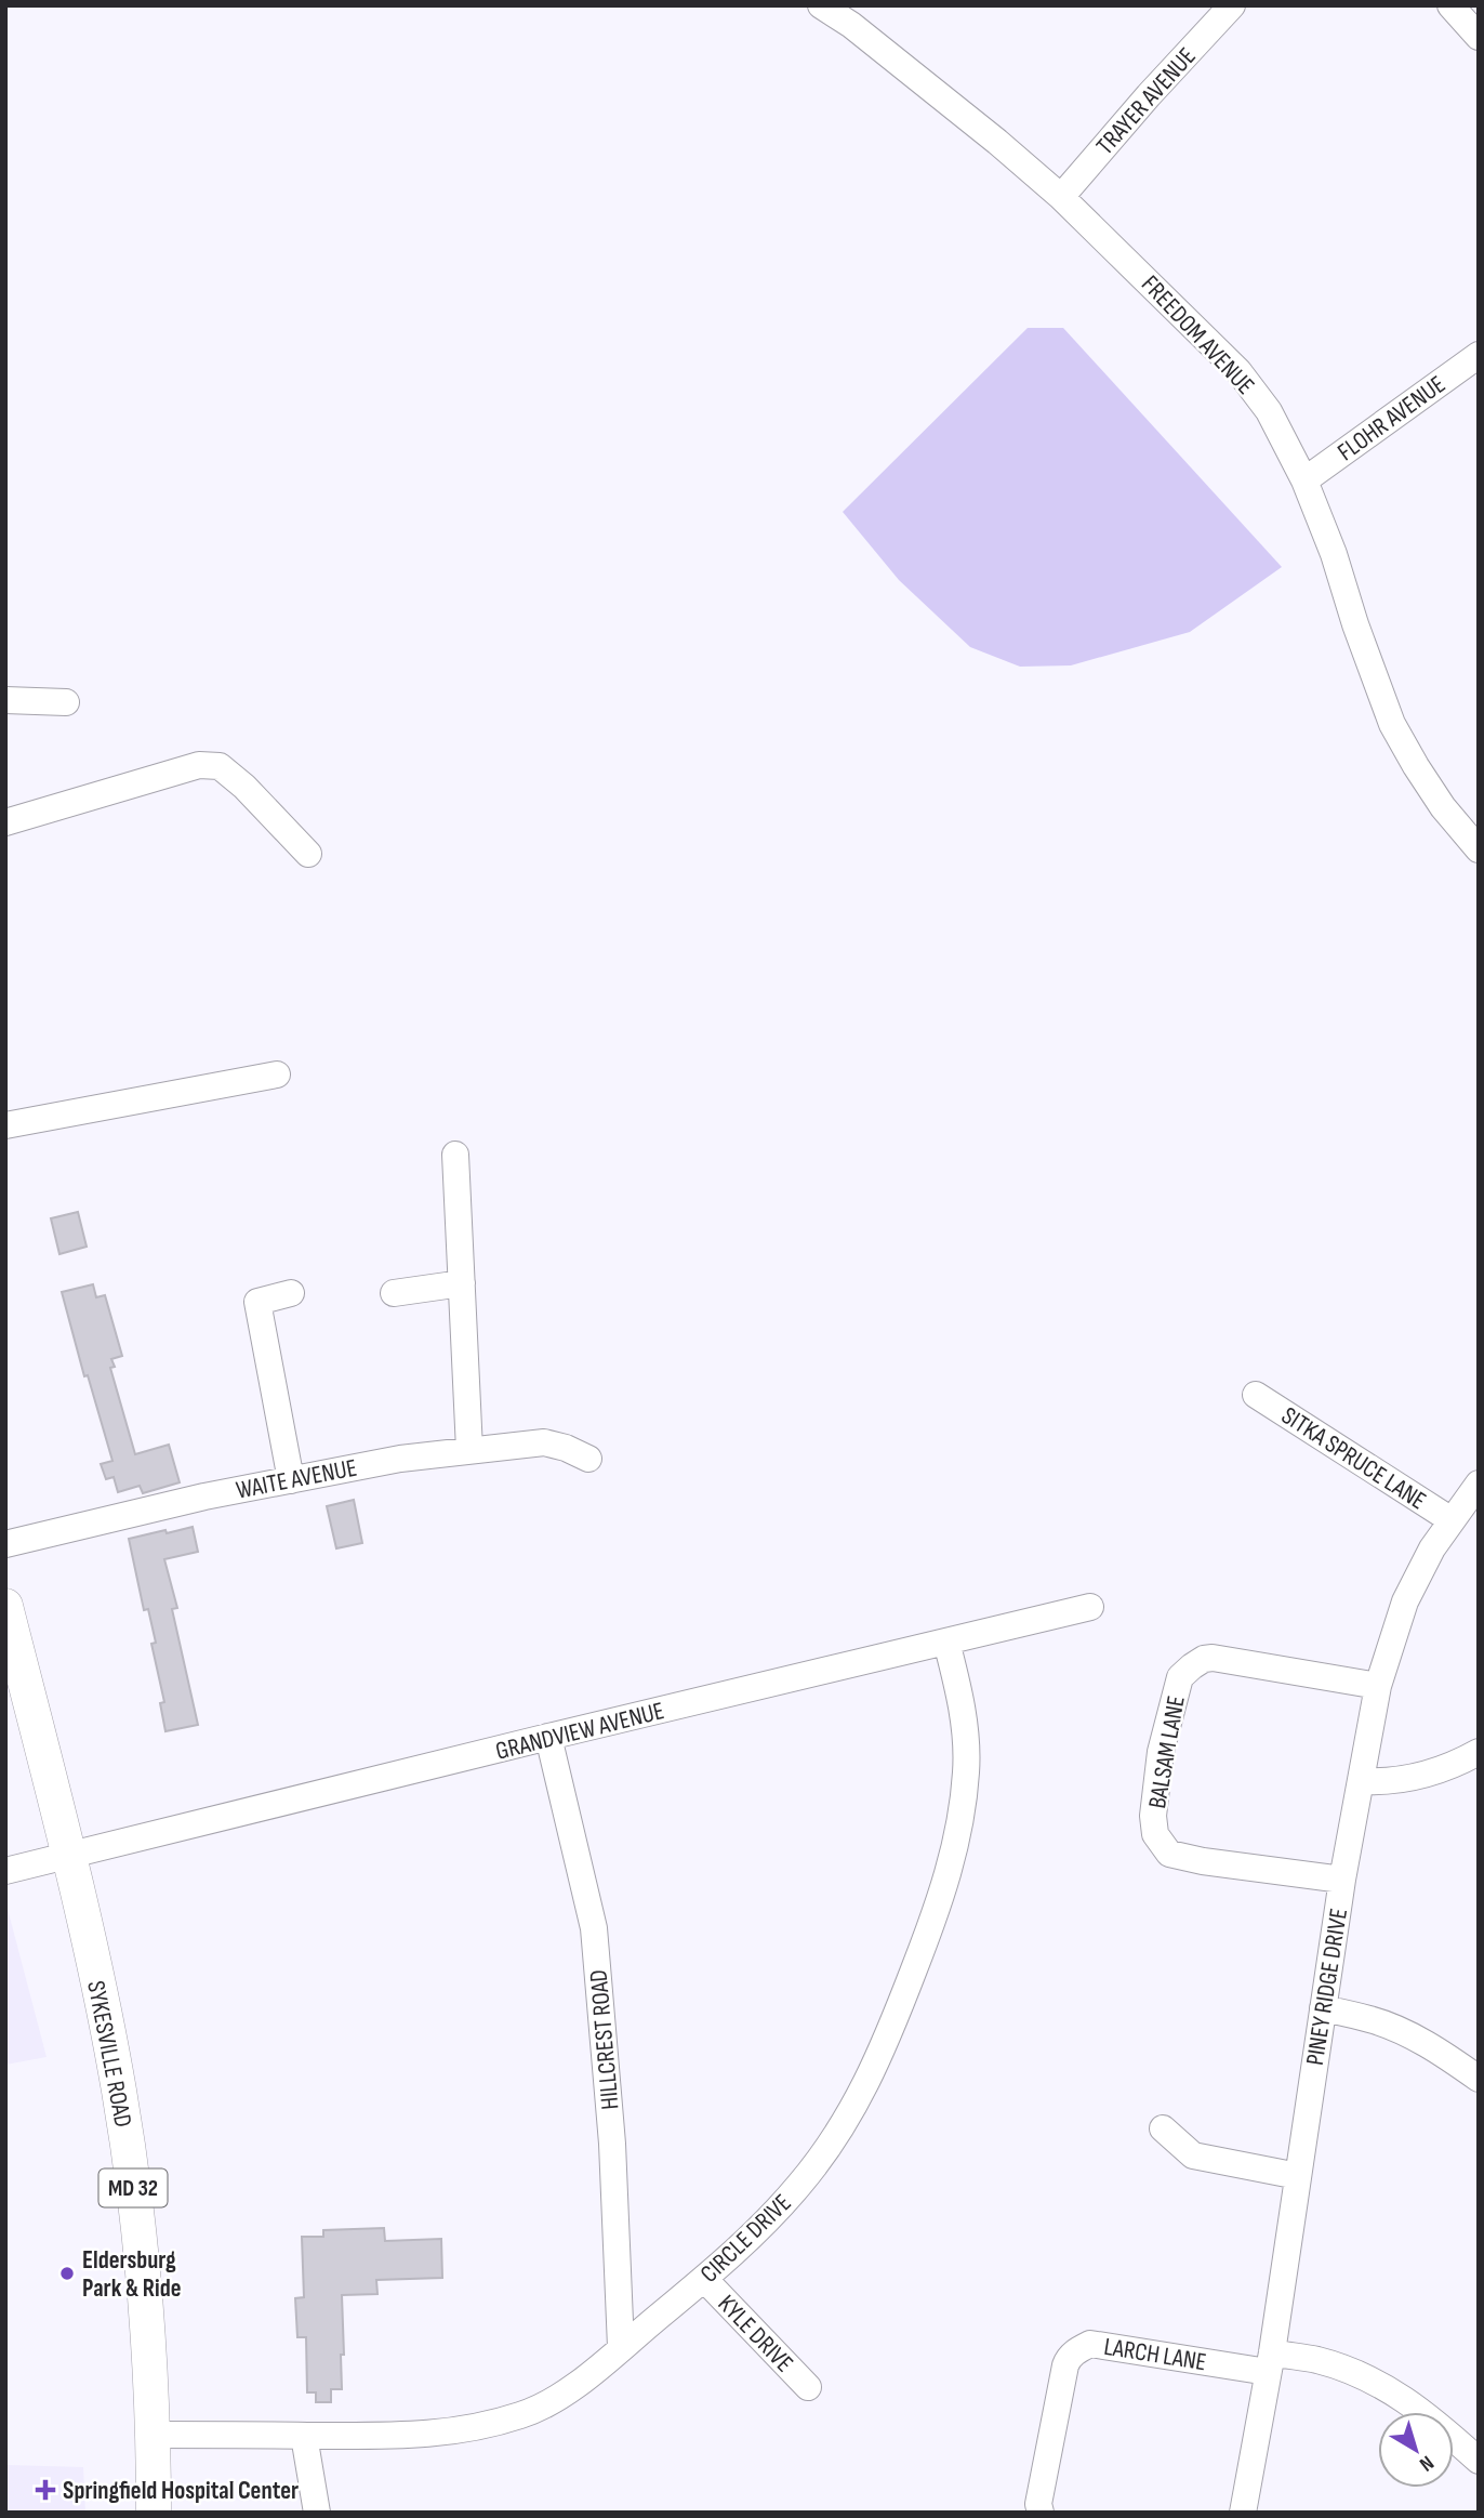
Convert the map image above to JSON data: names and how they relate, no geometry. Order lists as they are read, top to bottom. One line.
{"streets":{"main road":["SYKESVILLE ROAD","MD 32"],"street":["TRAYER AVENUE","FREEDOM AVENUE","FLOHR AVENUE","SITKA SPRUCE LANE","WAITE AVENUE","GRANDVIEW AVENUE","BALSAM LANE","PINEY RIDGE DRIVE","HILLCREST ROAD","CIRCLE DRIVE","KYLE DRIVE","LARCH LANE"]},"crossings":[["TRAYER AVENUE","FREEDOM AVENUE"],["FREEDOM AVENUE","FLOHR AVENUE"],["SITKA SPRUCE LANE","PINEY RIDGE DRIVE"],["GRANDVIEW AVENUE","HILLCREST ROAD"],["GRANDVIEW AVENUE","SYKESVILLE ROAD"],["GRANDVIEW AVENUE","CIRCLE DRIVE"],["BALSAM LANE","PINEY RIDGE DRIVE"],["PINEY RIDGE DRIVE","LARCH LANE"],["HILLCREST ROAD","CIRCLE DRIVE"],["SYKESVILLE ROAD","CIRCLE DRIVE"],["CIRCLE DRIVE","KYLE DRIVE"]],"places":{"other":["Eldersburg Park & Ride"],"health":["Springfield Hospital Center"]},"north":"bottom right"}
